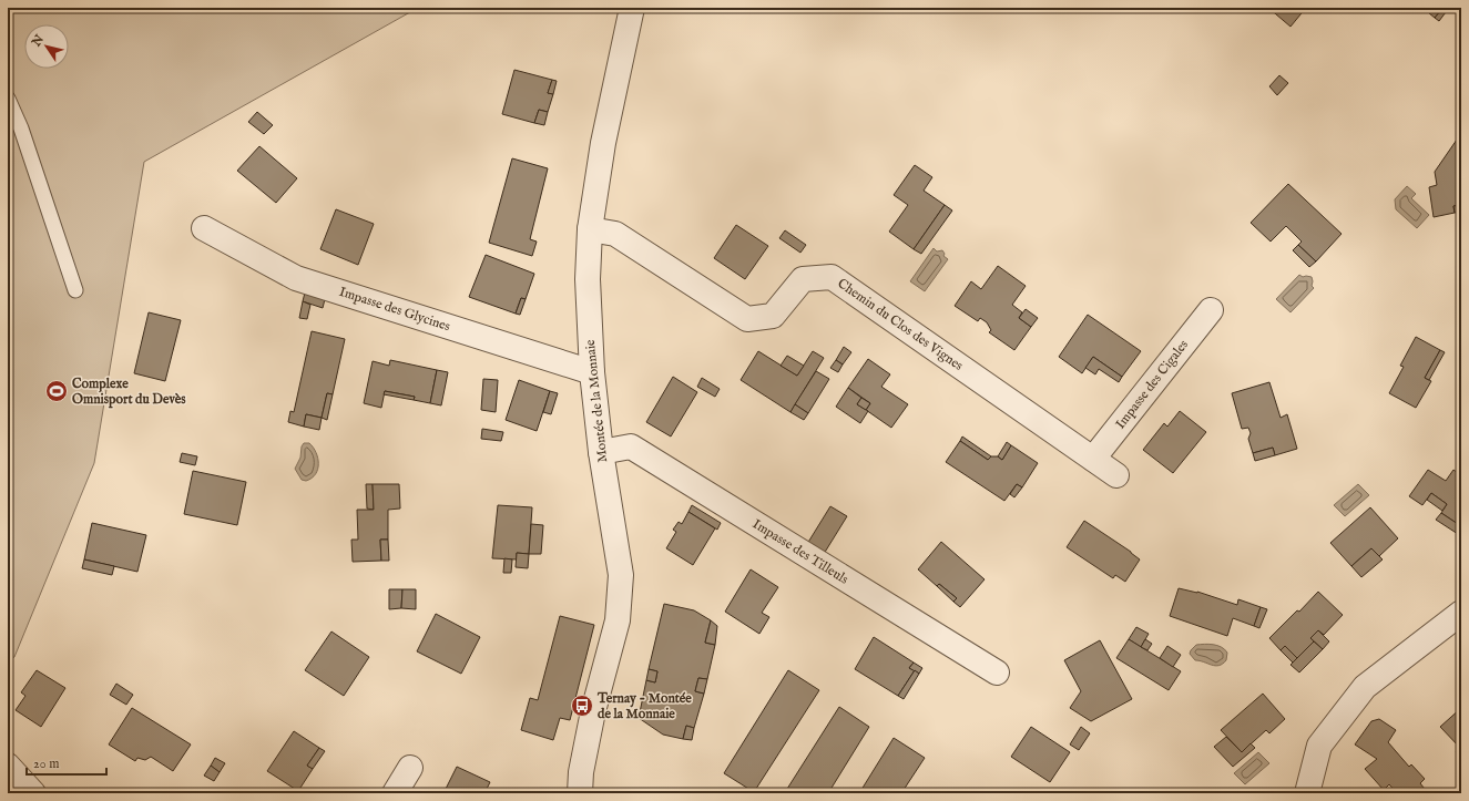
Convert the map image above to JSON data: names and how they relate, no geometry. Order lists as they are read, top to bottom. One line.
{"streets":{"street":["Impasse des Glycines","Chemin du Clos des Vignes","Impasse des Cigales","Montée de la Monnaie","Impasse des Tilleuls"]},"crossings":[["Impasse des Glycines","Montée de la Monnaie"],["Chemin du Clos des Vignes","Impasse des Cigales"],["Chemin du Clos des Vignes","Montée de la Monnaie"],["Montée de la Monnaie","Impasse des Tilleuls"]],"places":{"sports":["Complexe Omnisport du Devès"],"bus stop":["Ternay - Montée de la Monnaie"]},"scale_bar":"20 m","north":"top left"}
